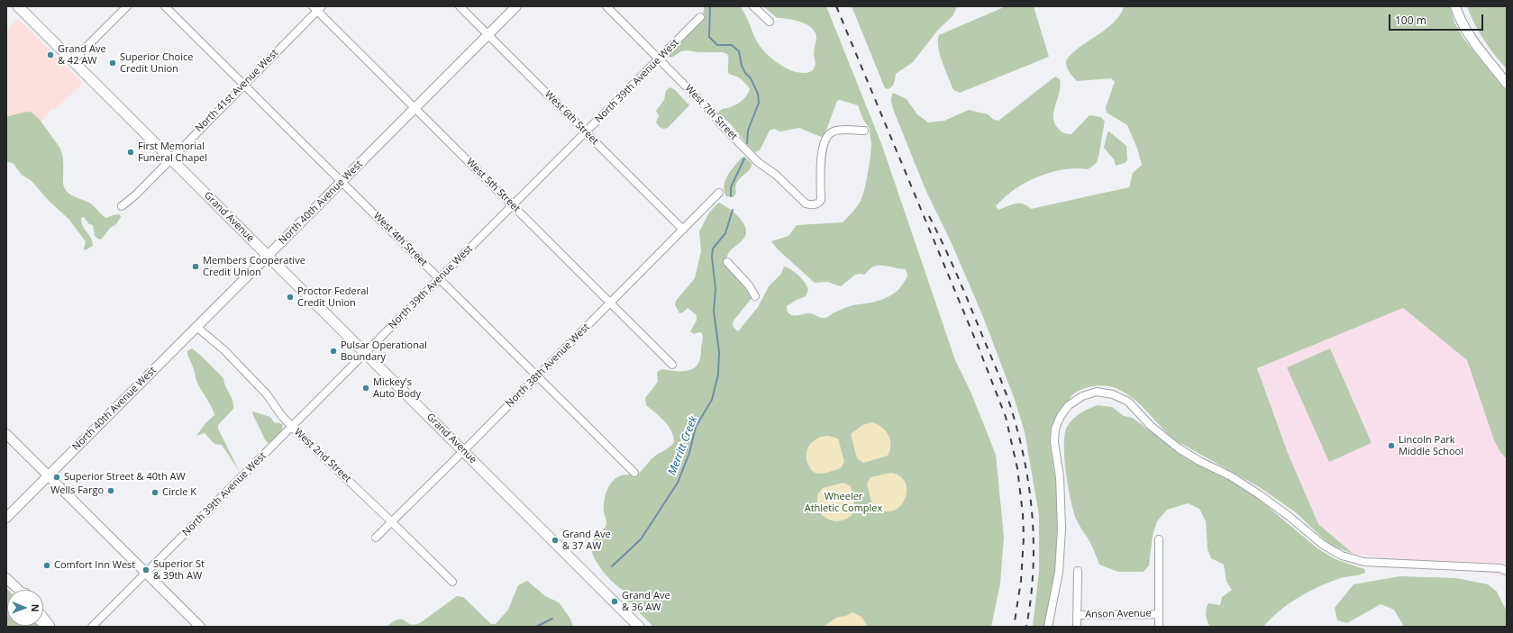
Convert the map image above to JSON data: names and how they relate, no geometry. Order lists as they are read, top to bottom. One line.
{"streets":{"main road":["Grand Avenue"],"street":["North 39th Avenue West","North 41st Avenue West","West 7th Street","West 6th Street","West 5th Street","North 40th Avenue West","West 4th Street","North 38th Avenue West","West 2nd Street","Anson Avenue"]},"crossings":[["North 39th Avenue West","West 7th Street"],["North 39th Avenue West","West 6th Street"],["North 39th Avenue West","West 5th Street"],["North 39th Avenue West","Grand Avenue"],["North 39th Avenue West","West 4th Street"],["North 39th Avenue West","West 2nd Street"],["North 41st Avenue West","West 5th Street"],["North 41st Avenue West","Grand Avenue"],["North 41st Avenue West","West 4th Street"],["West 6th Street","North 40th Avenue West"],["West 6th Street","North 38th Avenue West"],["West 5th Street","North 40th Avenue West"],["West 5th Street","North 38th Avenue West"],["North 40th Avenue West","Grand Avenue"],["North 40th Avenue West","West 4th Street"],["North 40th Avenue West","West 2nd Street"],["Grand Avenue","North 38th Avenue West"],["West 4th Street","North 38th Avenue West"],["North 38th Avenue West","West 2nd Street"]],"water":["Merritt Creek"],"parks":["Wheeler Athletic Complex"],"places":["Grand Ave & 42 AW","Superior Choice Credit Union","First Memorial Funeral Chapel","Members Cooperative Credit Union","Proctor Federal Credit Union","Pulsar Operational Boundary","Mickey's Auto Body","Lincoln Park Middle School","Superior Street & 40th AW","Wells Fargo","Circle K","Grand Ave & 37 AW","Comfort Inn West","Superior St & 39th AW","Grand Ave & 36 AW"],"scale_bar":"100 m","north":"right"}
